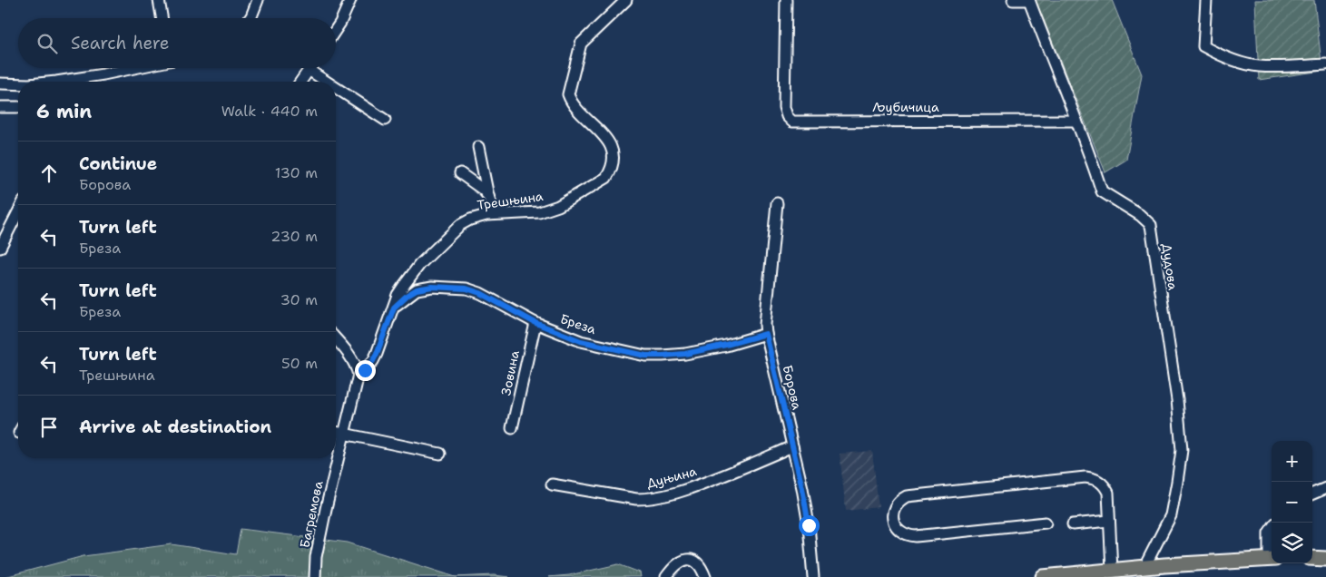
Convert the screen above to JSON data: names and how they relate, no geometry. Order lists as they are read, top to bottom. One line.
{"streets":{"street":["Љубичица","Трешњина","Дудова","Бреза","Зовина","Борова","Дуњина","Багремова"]},"crossings":[["Љубичица","Дудова"],["Трешњина","Бреза"],["Трешњина","Багремова"],["Бреза","Зовина"],["Бреза","Борова"],["Борова","Дуњина"]],"page":{"search":"Search here","heading":["6 min","Walk · 440 m"],"list":[["Continue","Борова","130 m"],["Turn left","Бреза","230 m"],["Turn left","Бреза","30 m"],["Turn left","Трешњина","50 m"],"Arrive at destination"],"map_buttons":["+","−"]}}
